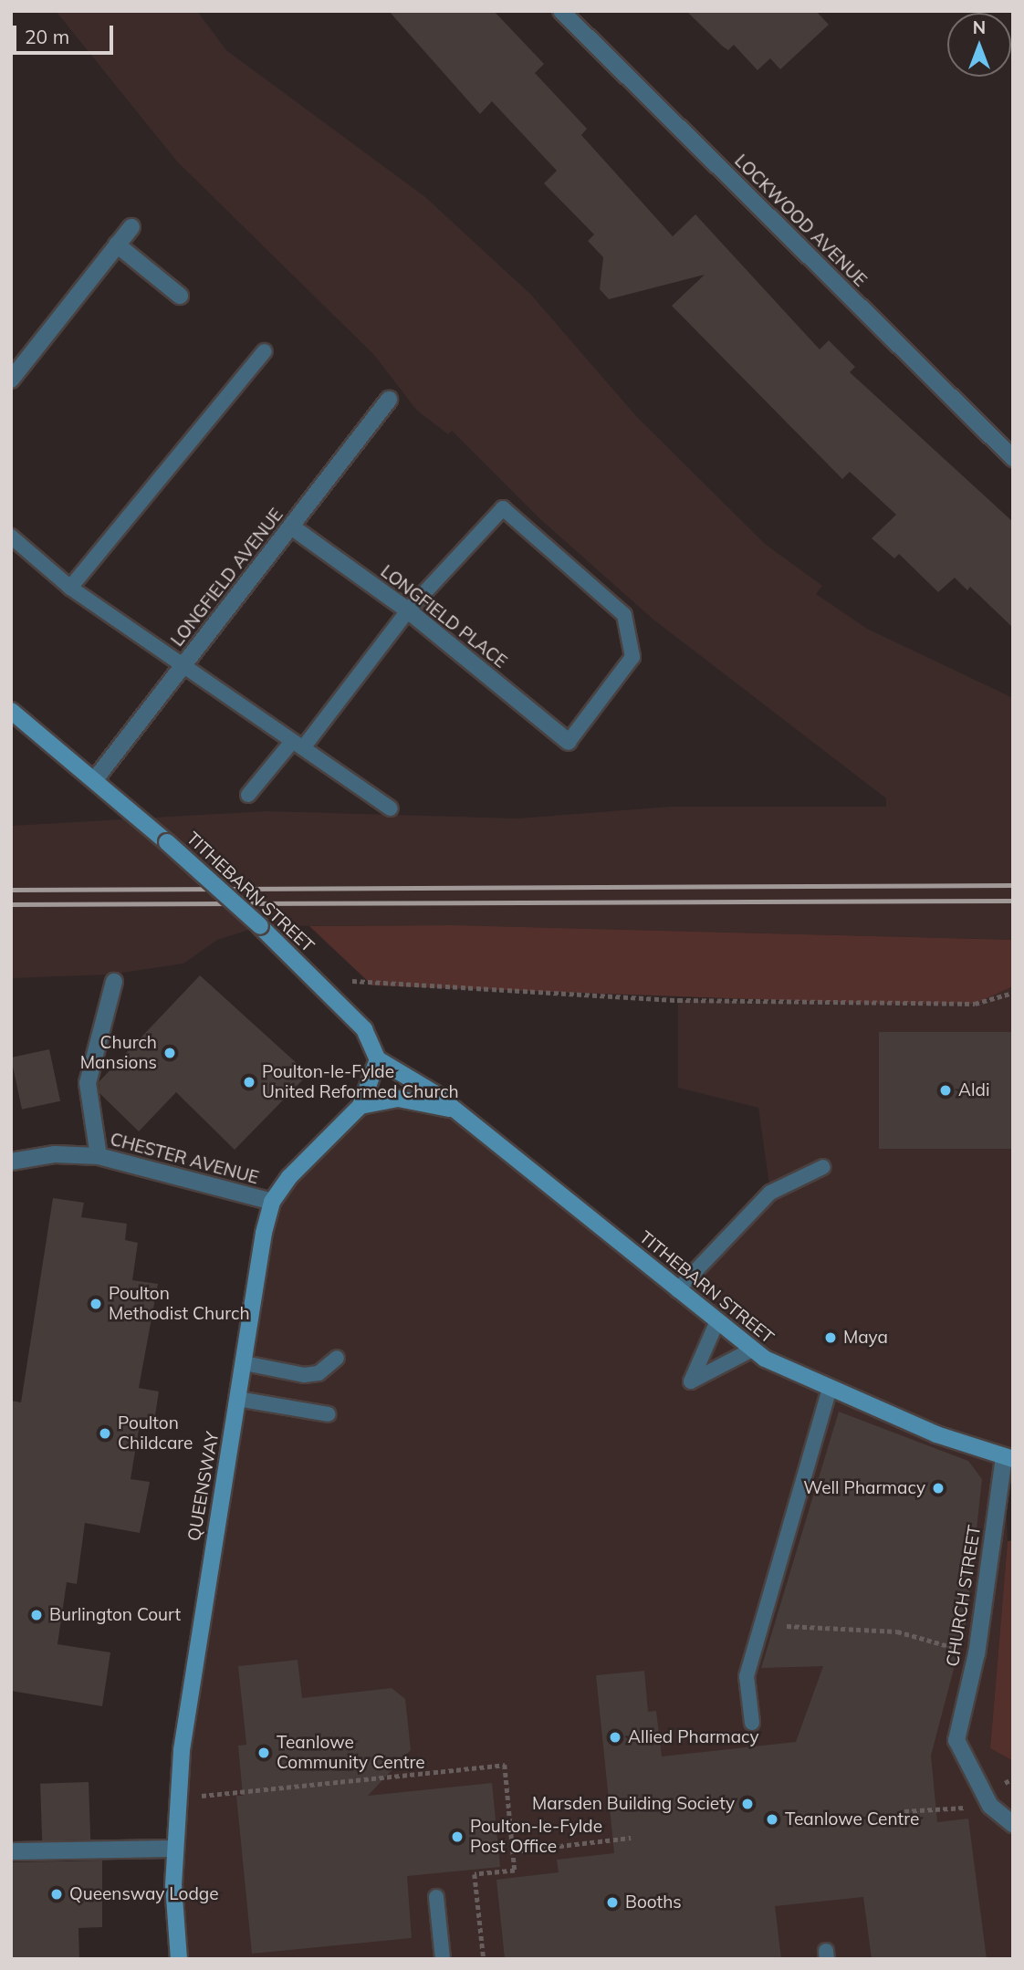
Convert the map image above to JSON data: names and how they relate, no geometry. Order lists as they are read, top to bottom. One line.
{"streets":{"main road":["TITHEBARN STREET","QUEENSWAY"],"street":["LOCKWOOD AVENUE","LONGFIELD AVENUE","LONGFIELD PLACE","CHESTER AVENUE","CHURCH STREET"]},"crossings":[["LONGFIELD AVENUE","LONGFIELD PLACE"],["LONGFIELD AVENUE","TITHEBARN STREET"],["TITHEBARN STREET","QUEENSWAY"],["TITHEBARN STREET","CHURCH STREET"],["CHESTER AVENUE","QUEENSWAY"]],"places":["Church Mansions","Poulton-le-Fylde United Reformed Church","Aldi","Poulton Methodist Church","Maya","Poulton Childcare","Well Pharmacy","Burlington Court","Allied Pharmacy","Teanlowe Community Centre","Marsden Building Society","Teanlowe Centre","Poulton-le-Fylde Post Office","Queensway Lodge","Booths"],"scale_bar":"20 m","north":"top"}
